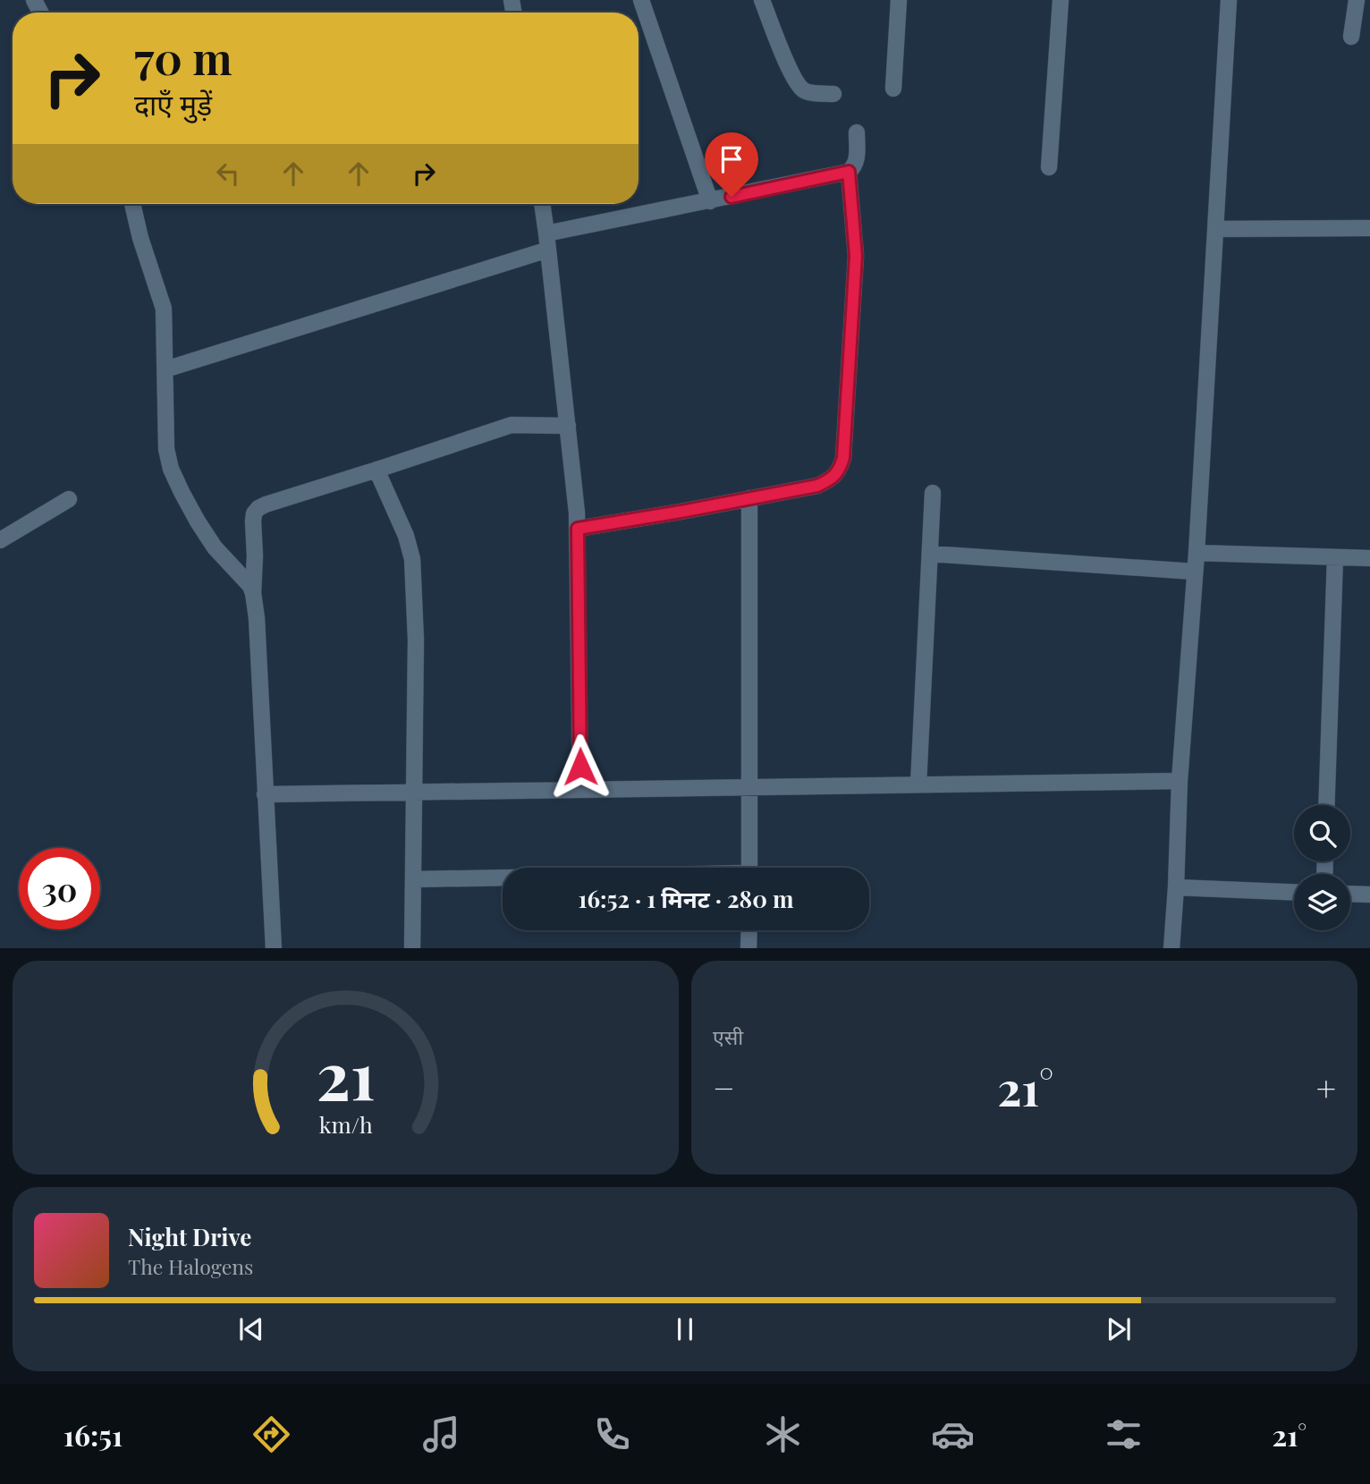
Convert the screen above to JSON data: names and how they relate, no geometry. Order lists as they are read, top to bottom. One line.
{"page":{"turn":["70 m","दाएँ मुड़ें"],"limit":"30","trip":"16:52 · 1 मिनट · 280 m","tile":"एसी","heat":["−","21°","+"],"song":["Night Drive","The Halogens"],"tabs":["16:51","21°"],"gauge":["21","km/h"]}}
